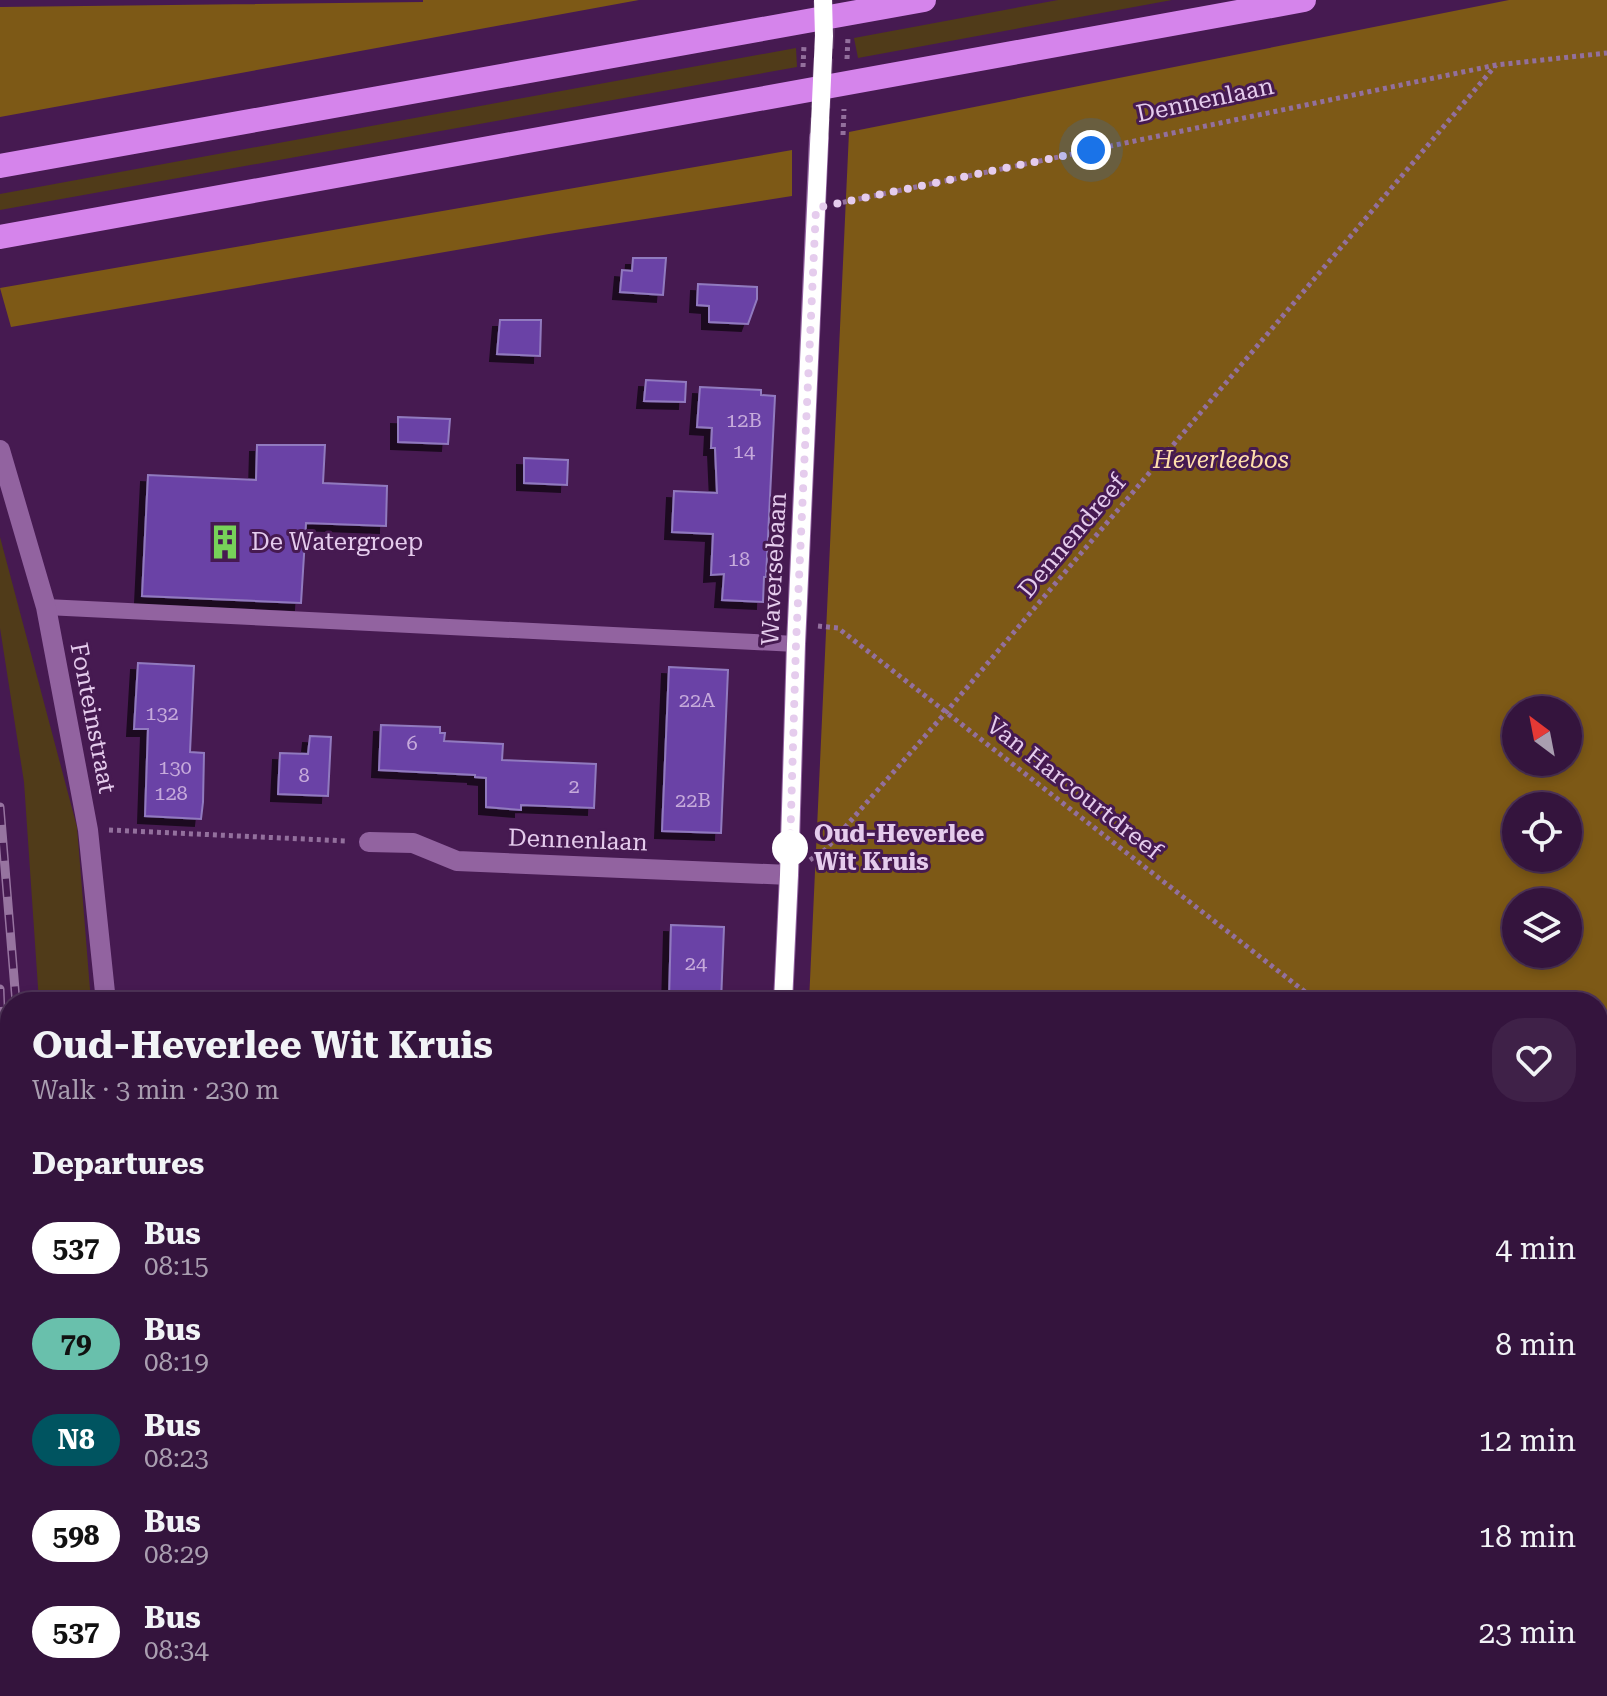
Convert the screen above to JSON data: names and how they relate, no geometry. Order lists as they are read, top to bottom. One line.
{"streets":{"street":["Dennenlaan","Waversebaan","Fonteinstraat"],"path":["Dennendreef","Van Harcourtdreef"]},"crossings":[["Dennenlaan","Dennendreef"],["Dennenlaan","Waversebaan"],["Dennendreef","Waversebaan"],["Dennendreef","Van Harcourtdreef"],["Waversebaan","Van Harcourtdreef"]],"parks":["Heverleebos"],"places":{"building":["De Watergroep"],"other":["Oud-Heverlee Wit Kruis"]},"lines":["bus line 537"],"house_numbers":["12B","14","18","22A","132","6","130","8","2","128","22B","24"],"north":"top left","page":{"heading":[["Oud-Heverlee Wit Kruis","Walk · 3 min · 230 m"],"Departures"],"list":[{"mark":"537","name":"Bus","note":"08:15","value":"4 min"},{"mark":"79","name":"Bus","note":"08:19","value":"8 min"},{"mark":"N8","name":"Bus","note":"08:23","value":"12 min"},{"mark":"598","name":"Bus","note":"08:29","value":"18 min"},{"mark":"537","name":"Bus","note":"08:34","value":"23 min"}]}}
